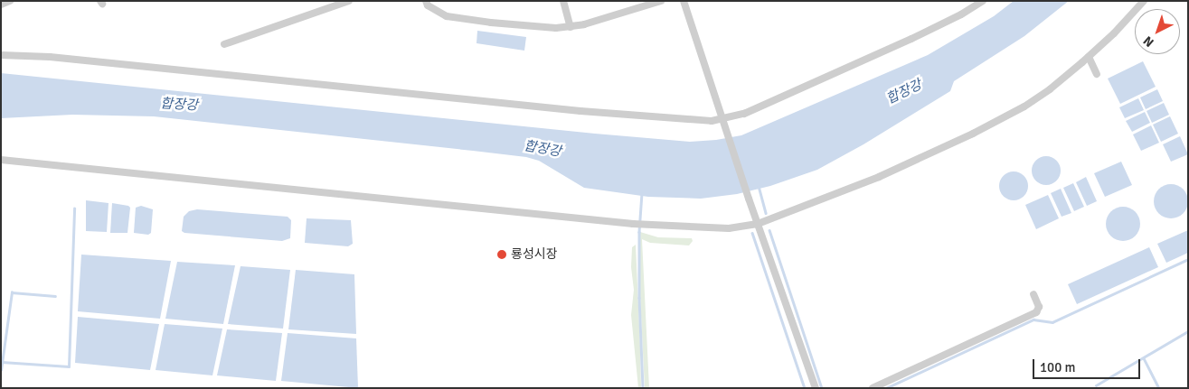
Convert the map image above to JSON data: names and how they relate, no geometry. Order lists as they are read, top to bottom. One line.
{"water":["합장강"],"places":["룡성시장"],"scale_bar":"100 m","north":"bottom left"}
